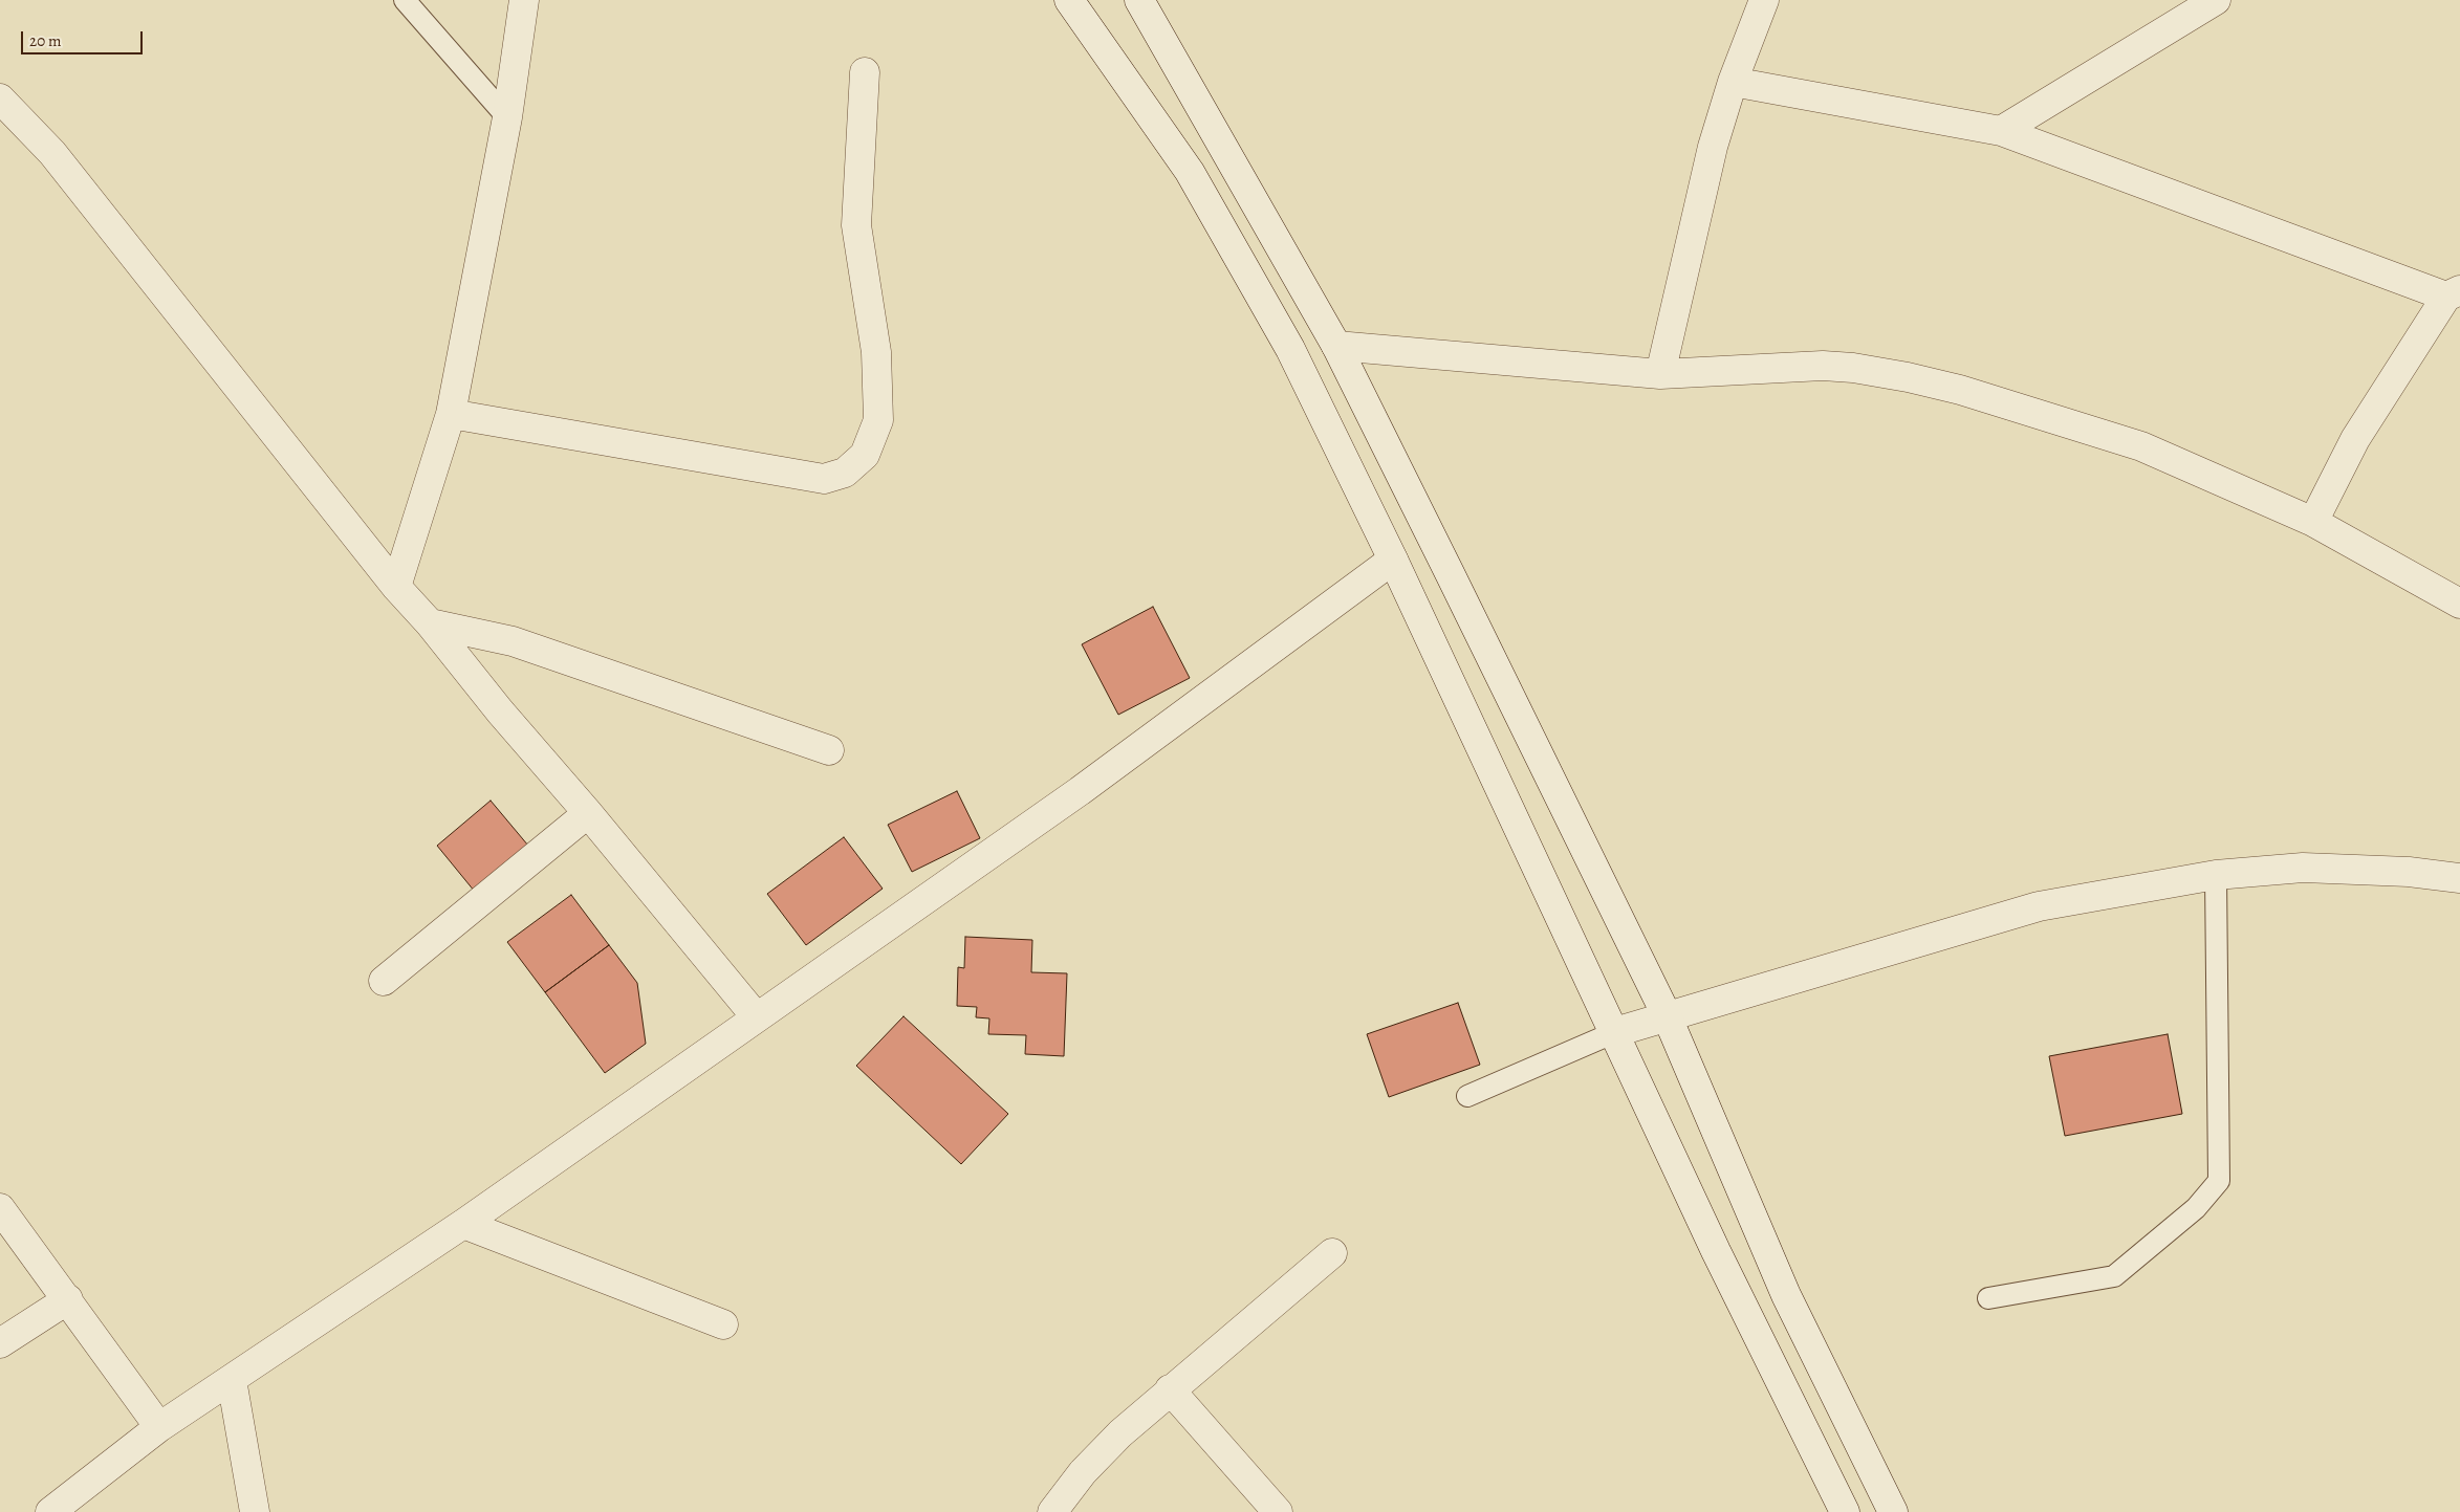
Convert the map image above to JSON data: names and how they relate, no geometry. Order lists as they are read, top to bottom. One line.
{"scale_bar":"20 m"}
